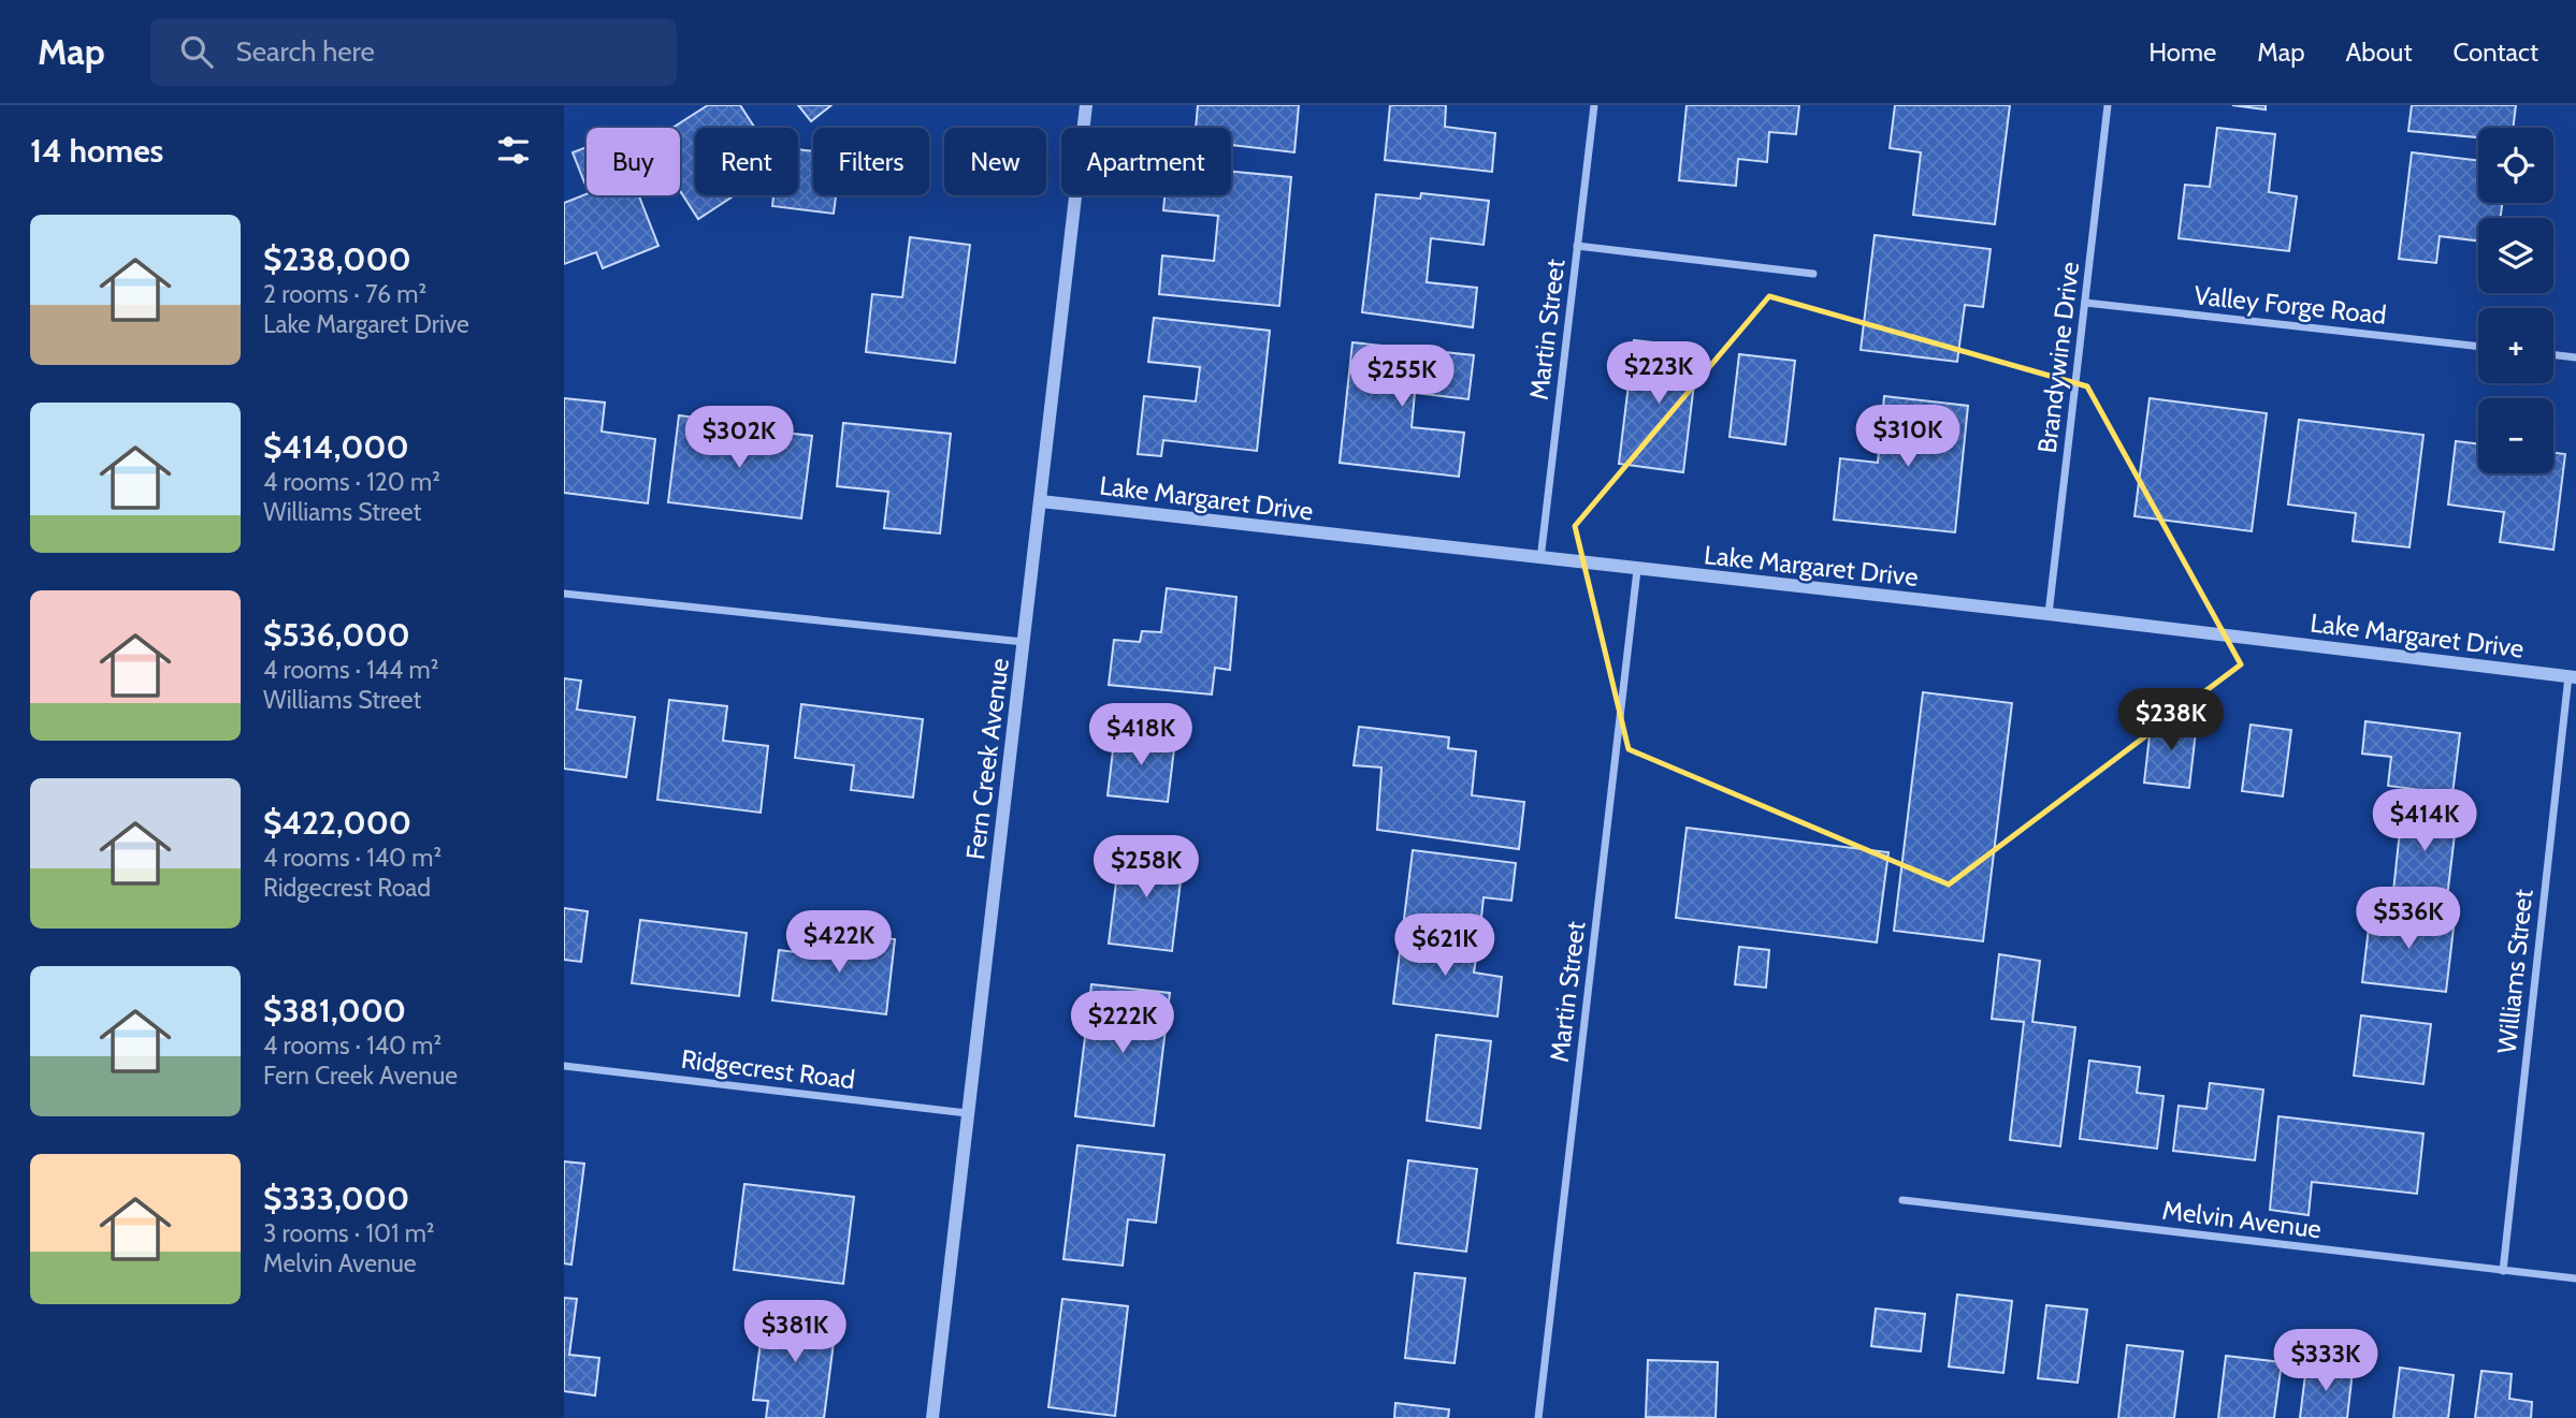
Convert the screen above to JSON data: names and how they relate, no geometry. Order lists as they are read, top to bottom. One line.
{"streets":{"street":["Valley Forge Road","Martin Street","Brandywine Drive","Lake Margaret Drive","Fern Creek Avenue","Williams Street","Ridgecrest Road","Melvin Avenue"]},"crossings":[["Valley Forge Road","Brandywine Drive"],["Martin Street","Lake Margaret Drive"],["Brandywine Drive","Lake Margaret Drive"],["Lake Margaret Drive","Fern Creek Avenue"],["Lake Margaret Drive","Williams Street"],["Fern Creek Avenue","Ridgecrest Road"],["Williams Street","Melvin Avenue"]],"page":{"header":"Map","search":"Search here","nav":["Home","Map","About","Contact"],"heading":"14 homes","map_buttons":["+","−"],"chip":["Buy","Rent","Filters","New","Apartment"],"list":[{"name":"$238,000","note":"2 rooms · 76 m² · Lake Margaret Drive"},{"name":"$414,000","note":"4 rooms · 120 m² · Williams Street"},{"name":"$536,000","note":"4 rooms · 144 m² · Williams Street"},{"name":"$422,000","note":"4 rooms · 140 m² · Ridgecrest Road"},{"name":"$381,000","note":"4 rooms · 140 m² · Fern Creek Avenue"},{"name":"$333,000","note":"3 rooms · 101 m² · Melvin Avenue"}],"price":["$223K","$255K","$310K","$302K","$238K","$418K","$414K","$258K","$536K","$422K","$621K","$222K","$381K","$333K"]}}
